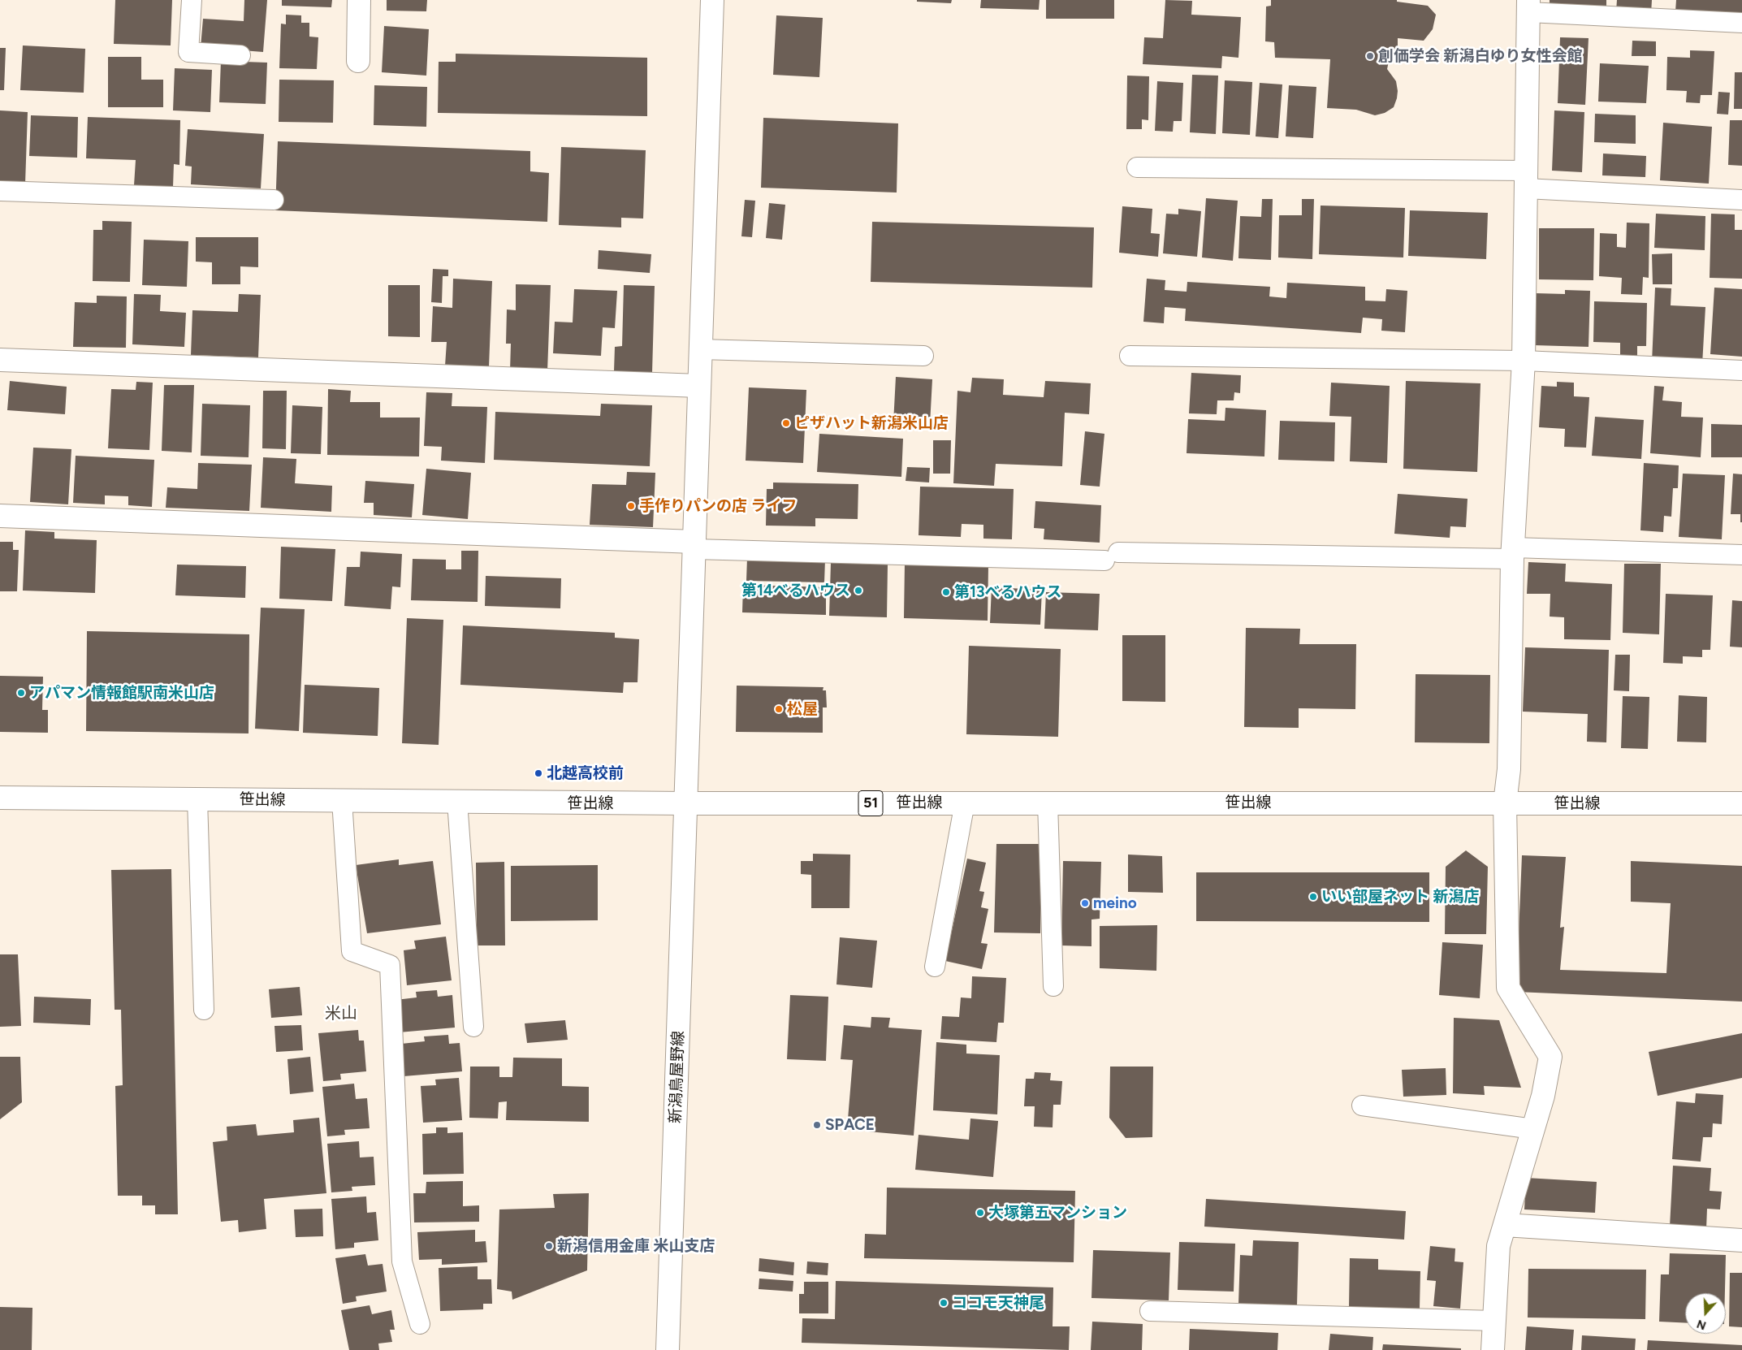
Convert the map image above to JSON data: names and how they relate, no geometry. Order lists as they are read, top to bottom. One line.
{"streets":{"street":["笹出線","51","新潟鳥屋野線"]},"crossings":[["笹出線","新潟鳥屋野線"]],"districts":["米山"],"places":["創価学会 新潟白ゆり女性会館","ピザハット新潟米山店","手作りパンの店 ライフ","第14べるハウス","第13べるハウス","アパマン情報館駅南米山店","松屋","北越高校前","いい部屋ネット 新潟店","meino","SPACE","大塚第五マンション","新潟信用金庫 米山支店","ココモ天神尾"],"north":"bottom"}
